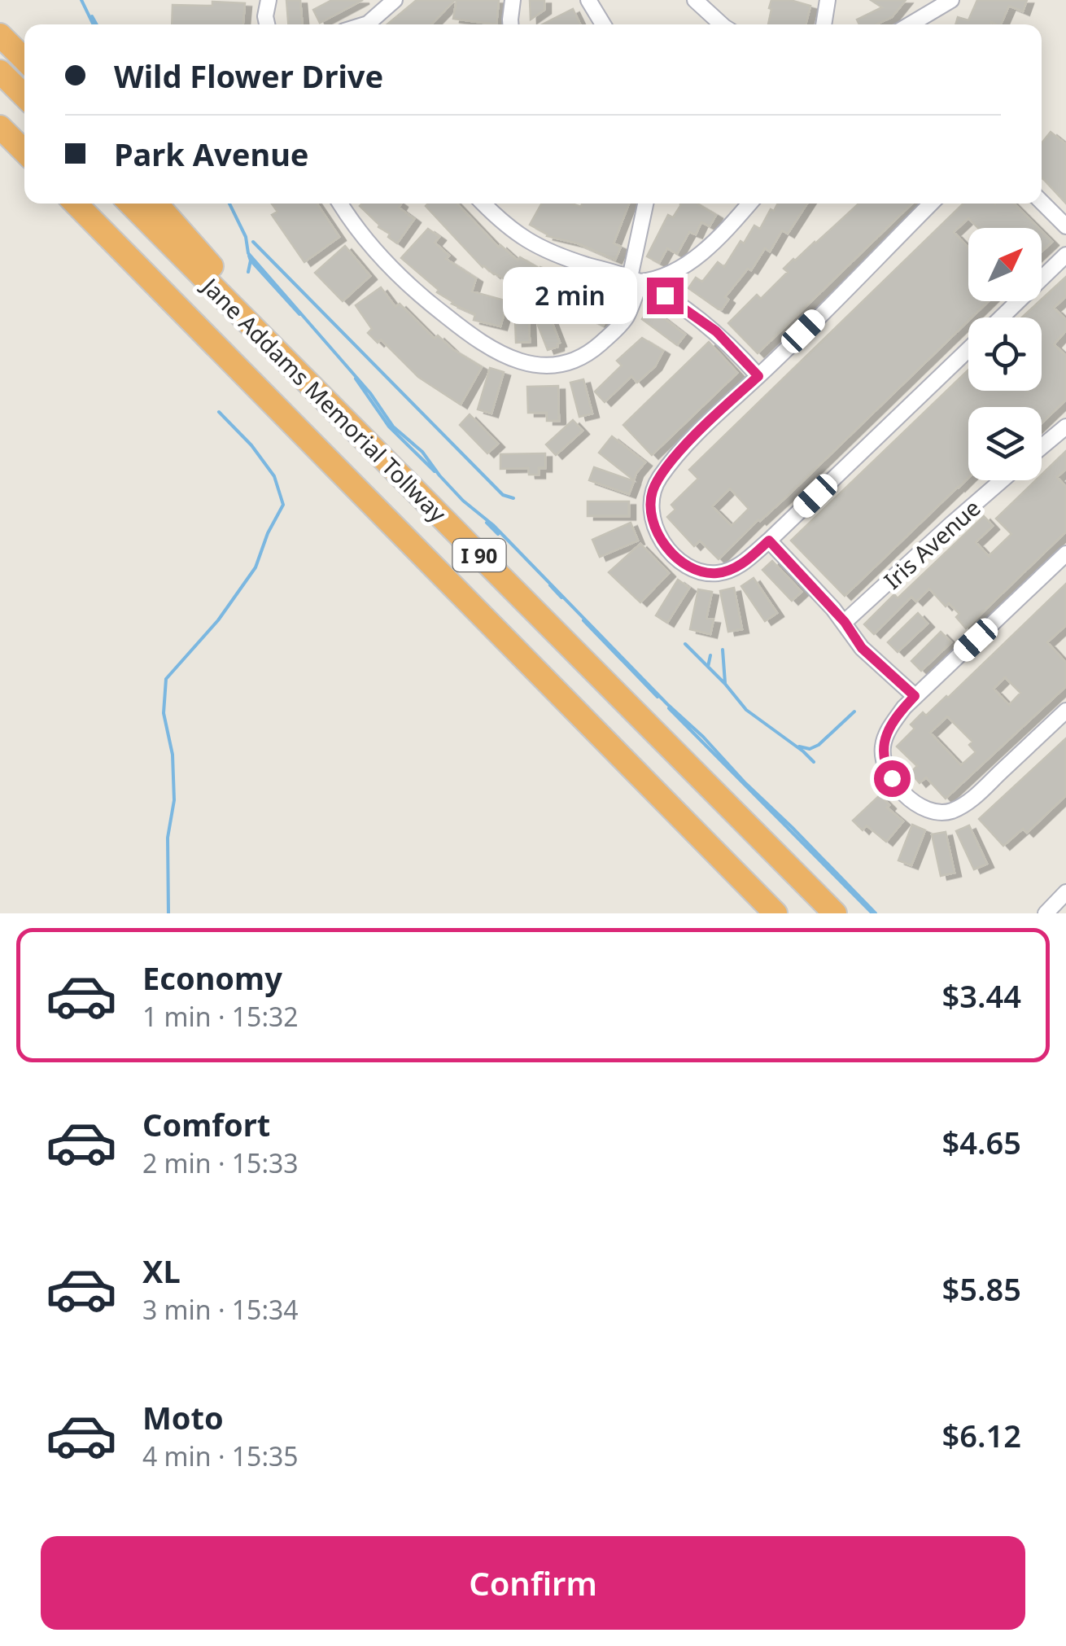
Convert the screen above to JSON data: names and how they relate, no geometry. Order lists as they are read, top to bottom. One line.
{"streets":{"highway":["Jane Addams Memorial Tollway","I 90"],"street":["Iris Avenue"]},"north":"top right","page":{"banner":["Wild Flower Drive","Park Avenue"],"bubble":"2 min","list":[{"name":"Economy","note":"1 min · 15:32","value":"$3.44"},{"name":"Comfort","note":"2 min · 15:33","value":"$4.65"},{"name":"XL","note":"3 min · 15:34","value":"$5.85"},{"name":"Moto","note":"4 min · 15:35","value":"$6.12"}],"buttons":"Confirm"}}
